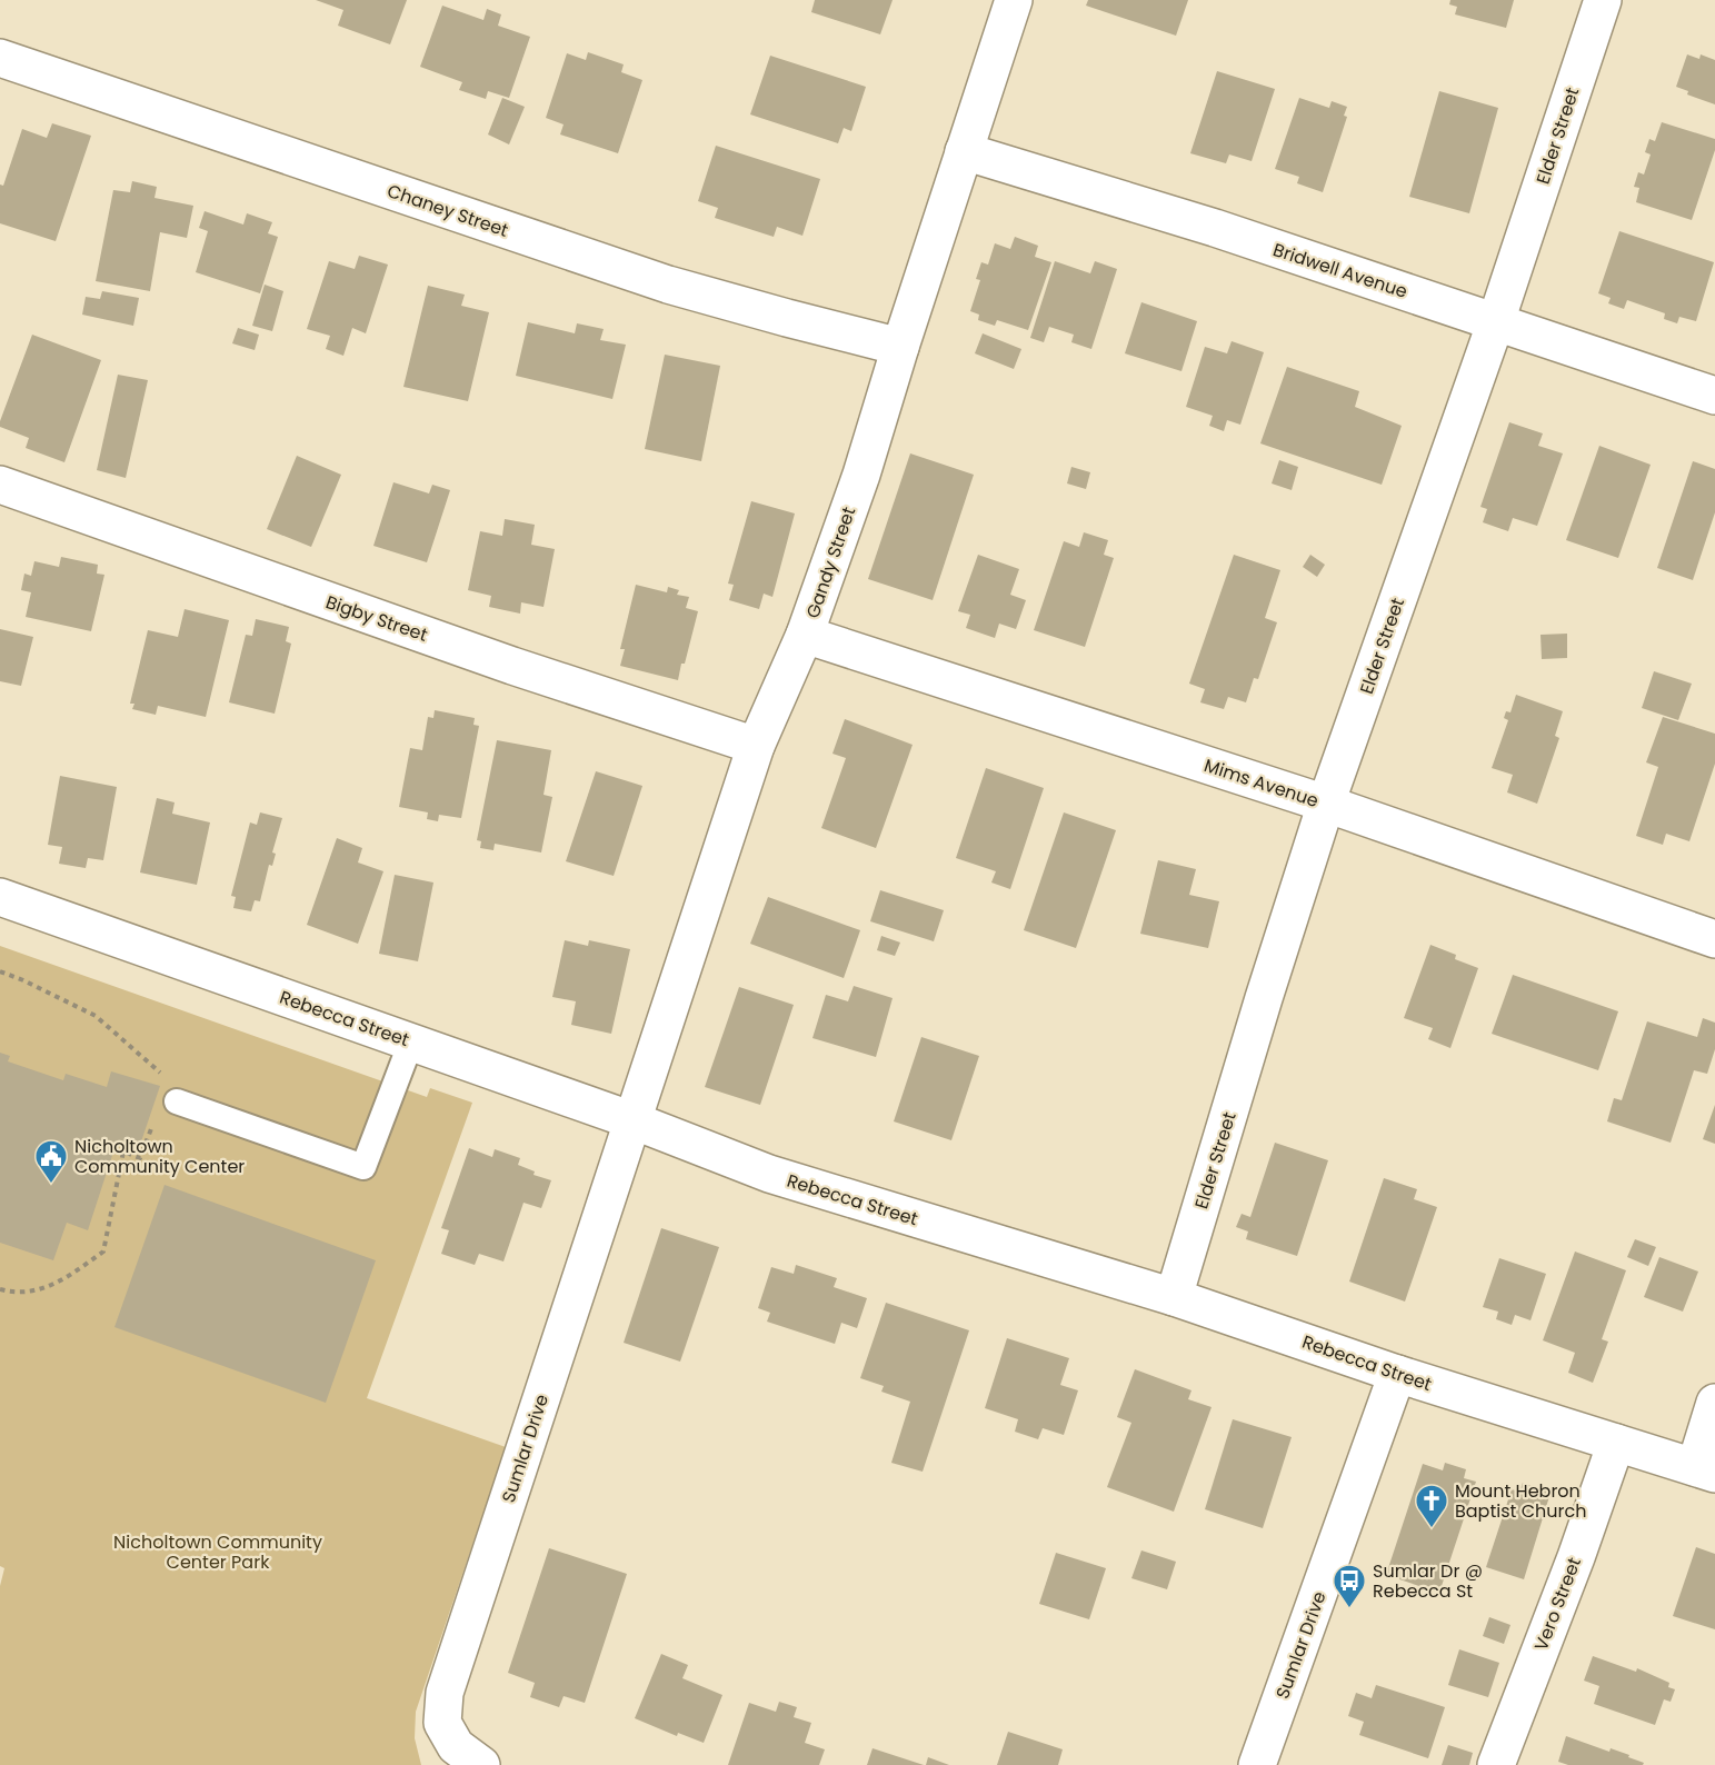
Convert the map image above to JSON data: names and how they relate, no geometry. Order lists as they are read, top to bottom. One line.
{"streets":{"street":["Elder Street","Chaney Street","Bridwell Avenue","Gandy Street","Bigby Street","Mims Avenue","Rebecca Street","Sumlar Drive","Vero Street"]},"crossings":[["Elder Street","Bridwell Avenue"],["Elder Street","Mims Avenue"],["Elder Street","Rebecca Street"],["Chaney Street","Gandy Street"],["Bridwell Avenue","Gandy Street"],["Gandy Street","Bigby Street"],["Gandy Street","Mims Avenue"],["Gandy Street","Rebecca Street"],["Gandy Street","Sumlar Drive"],["Rebecca Street","Sumlar Drive"],["Rebecca Street","Vero Street"]],"parks":["Nicholtown Community Center Park"],"places":{"public building":["Nicholtown Community Center"],"church":["Mount Hebron Baptist Church"],"bus stop":["Sumlar Dr @ Rebecca St"]}}
